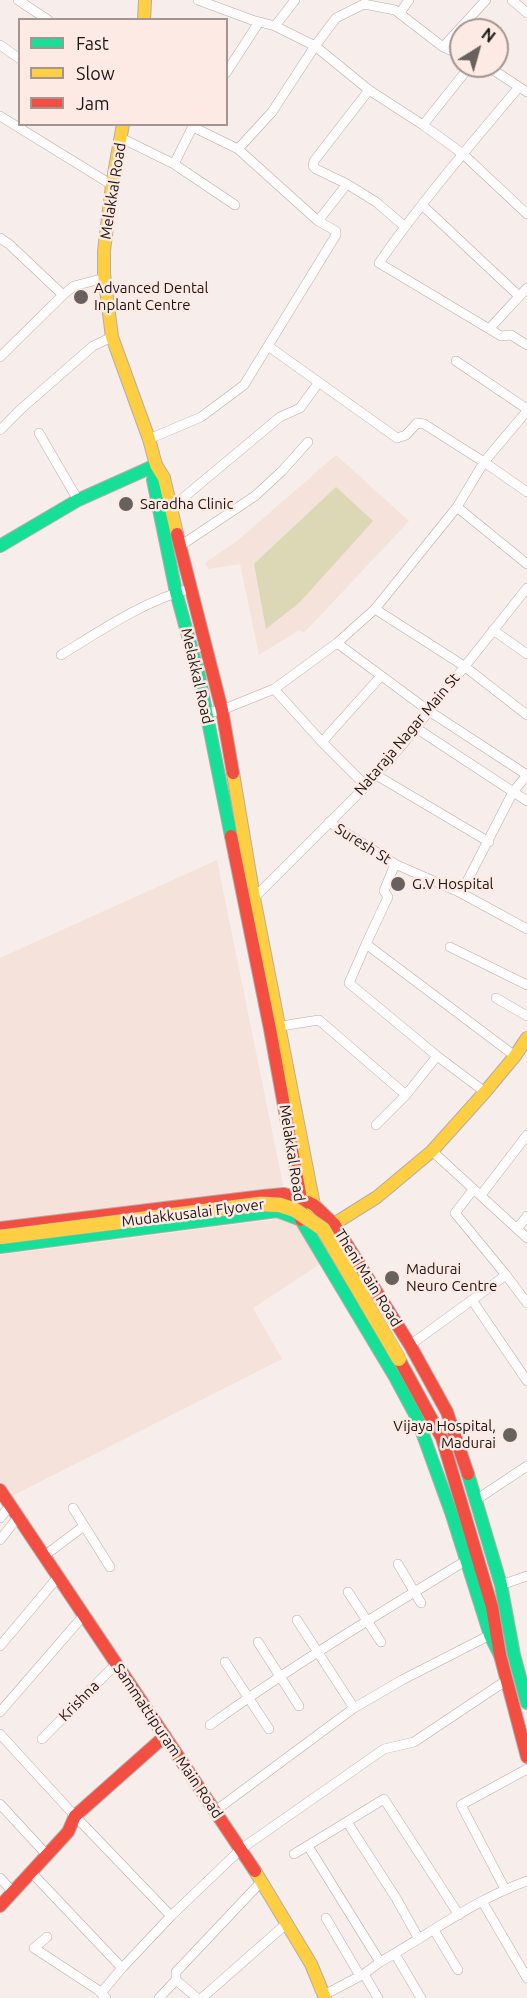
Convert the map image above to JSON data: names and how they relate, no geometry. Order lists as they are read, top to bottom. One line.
{"streets":{"main road":["Melakkal Road","Mudakkusalai Flyover","Theni Main Road","Sammattipuram Main Road"],"street":["Nataraja Nagar Main St","Suresh St","Krishna"]},"crossings":[["Melakkal Road","Nataraja Nagar Main St"],["Melakkal Road","Theni Main Road"],["Nataraja Nagar Main St","Suresh St"],["Mudakkusalai Flyover","Theni Main Road"],["Krishna","Sammattipuram Main Road"]],"places":["Advanced Dental Inplant Centre","Saradha Clinic","G.V Hospital","Madurai Neuro Centre","Vijaya Hospital, Madurai"],"legend":["Fast","Slow","Jam"],"north":"top right"}
